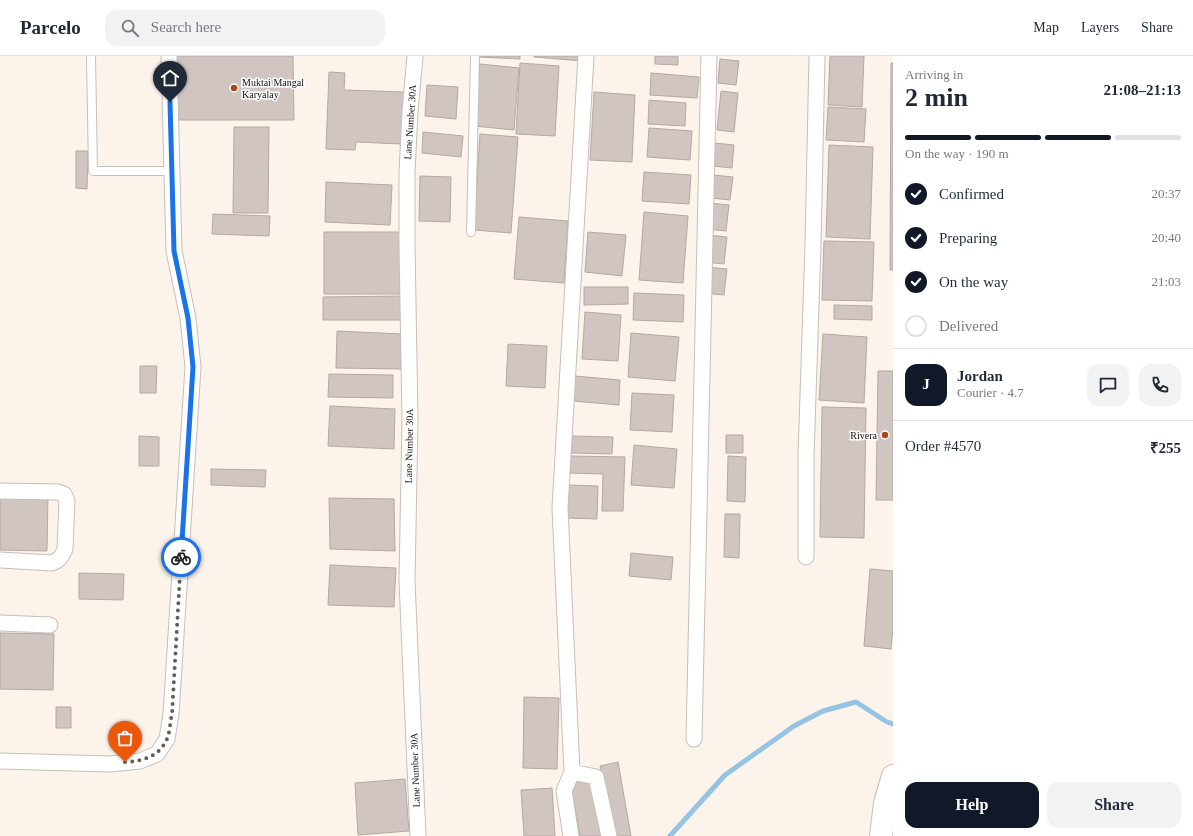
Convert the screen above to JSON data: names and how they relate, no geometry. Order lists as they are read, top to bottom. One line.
{"streets":{"street":["Lane Number 30A"]},"places":["Muktai Mangal Karyalay","Rivera"],"page":{"header":"Parcelo","search":"Search here","nav":["Map","Layers","Share"],"heading":["2 min","Arriving in","21:08–21:13"],"panel":["Jordan","Courier · 4.7","Order #4570","₹255"],"bar":"On the way · 190 m","list":[["Confirmed","20:37"],["Preparing","20:40"],["On the way","21:03"],"Delivered"],"round":"J","buttons":["Help","Share"]}}
